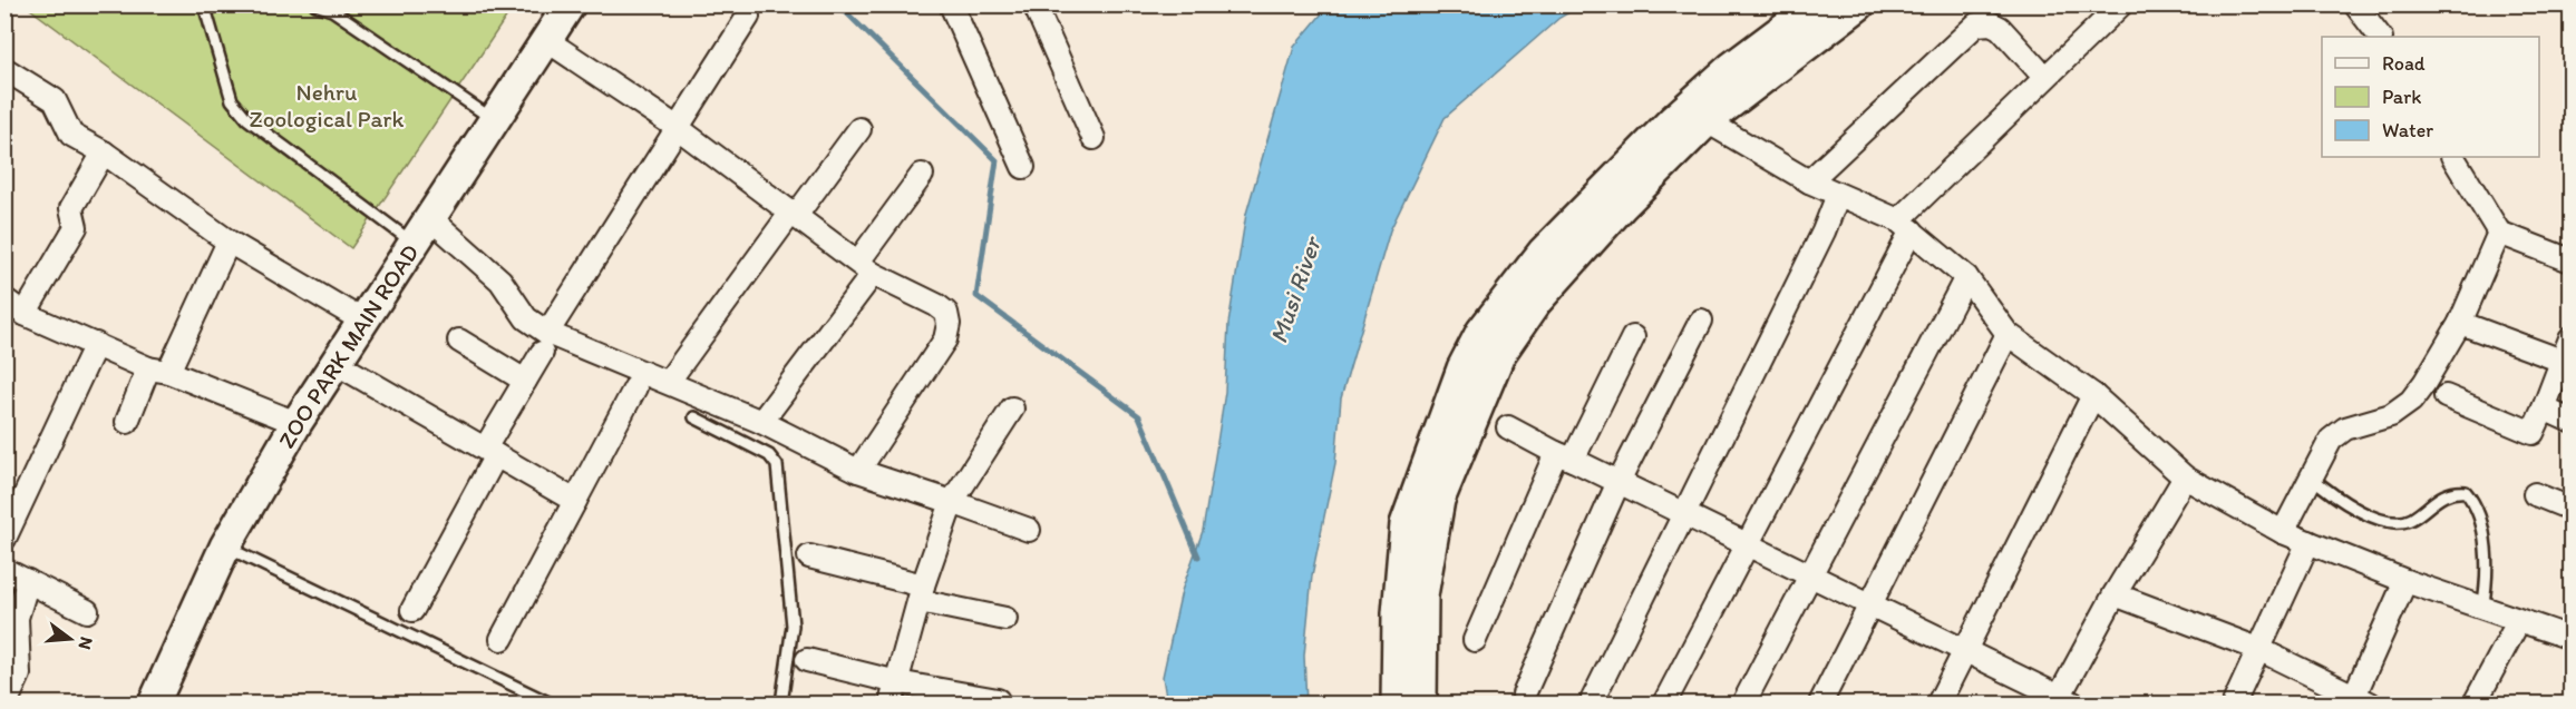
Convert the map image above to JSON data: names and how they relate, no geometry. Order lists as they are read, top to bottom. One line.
{"streets":{"street":["ZOO PARK MAIN ROAD"]},"water":["Musi River"],"parks":["Nehru Zoological Park"],"legend":["Road","Park","Water"],"north":"right"}
